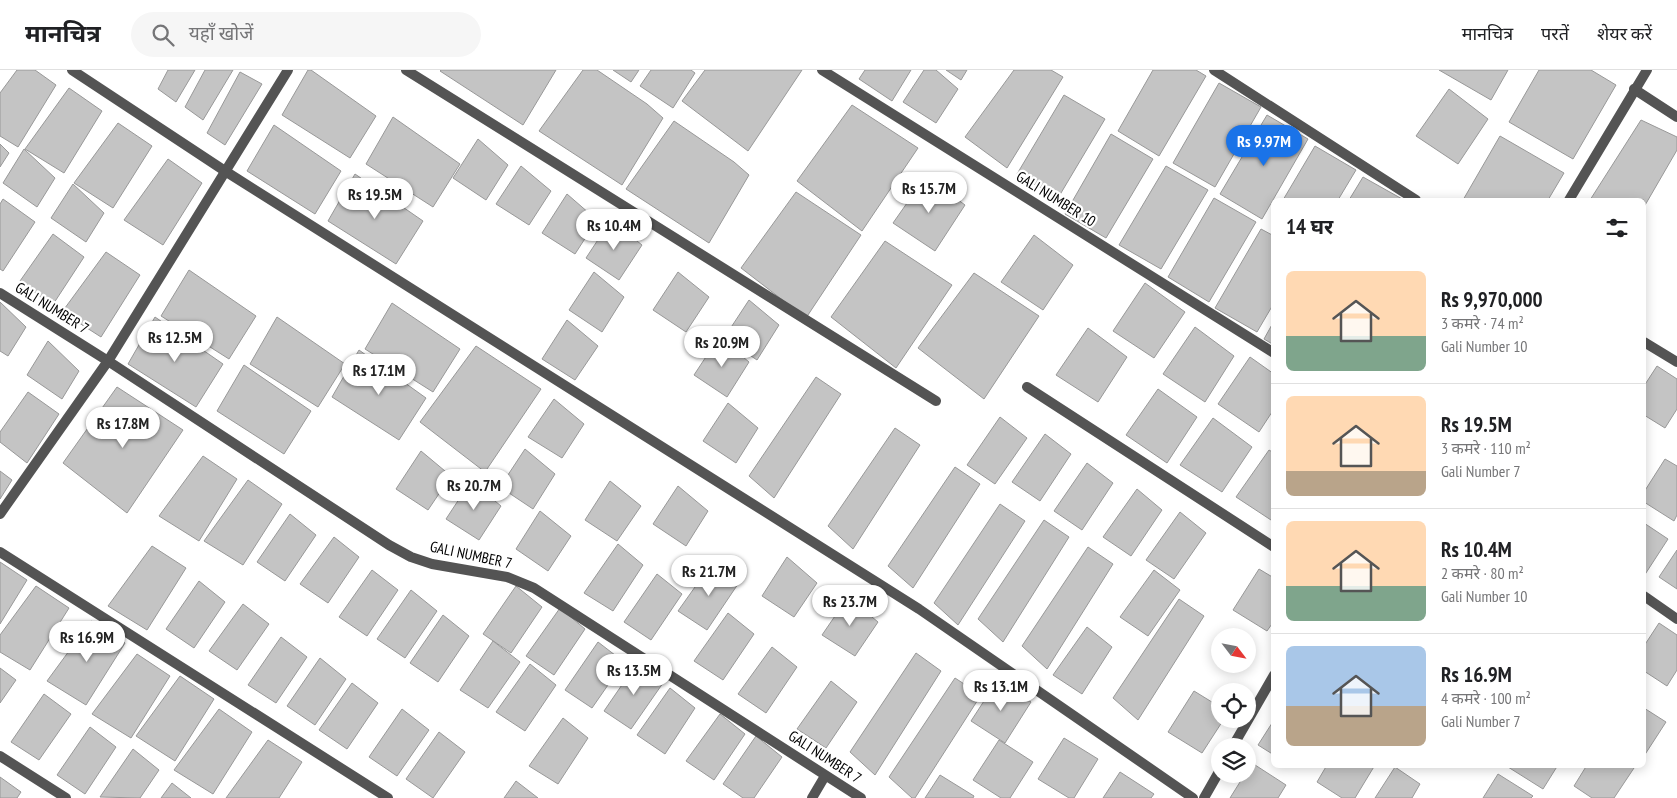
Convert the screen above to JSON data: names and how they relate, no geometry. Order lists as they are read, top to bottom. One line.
{"streets":{"street":["GALI NUMBER 10","GALI NUMBER 7"]},"north":"bottom right","page":{"header":"मानचित्र","search":"यहाँ खोजें","nav":["मानचित्र","परतें","शेयर करें"],"price":["Rs 9.97M","Rs 15.7M","Rs 19.5M","Rs 10.4M","Rs 12.5M","Rs 20.9M","Rs 17.1M","Rs 17.8M","Rs 20.7M","Rs 21.7M","Rs 23.7M","Rs 16.9M","Rs 13.5M","Rs 13.1M"],"heading":"14 घर","list":[{"name":"Rs 9,970,000","note":"3 कमरे · 74 m² · Gali Number 10"},{"name":"Rs 19.5M","note":"3 कमरे · 110 m² · Gali Number 7"},{"name":"Rs 10.4M","note":"2 कमरे · 80 m² · Gali Number 10"},{"name":"Rs 16.9M","note":"4 कमरे · 100 m² · Gali Number 7"}]}}
